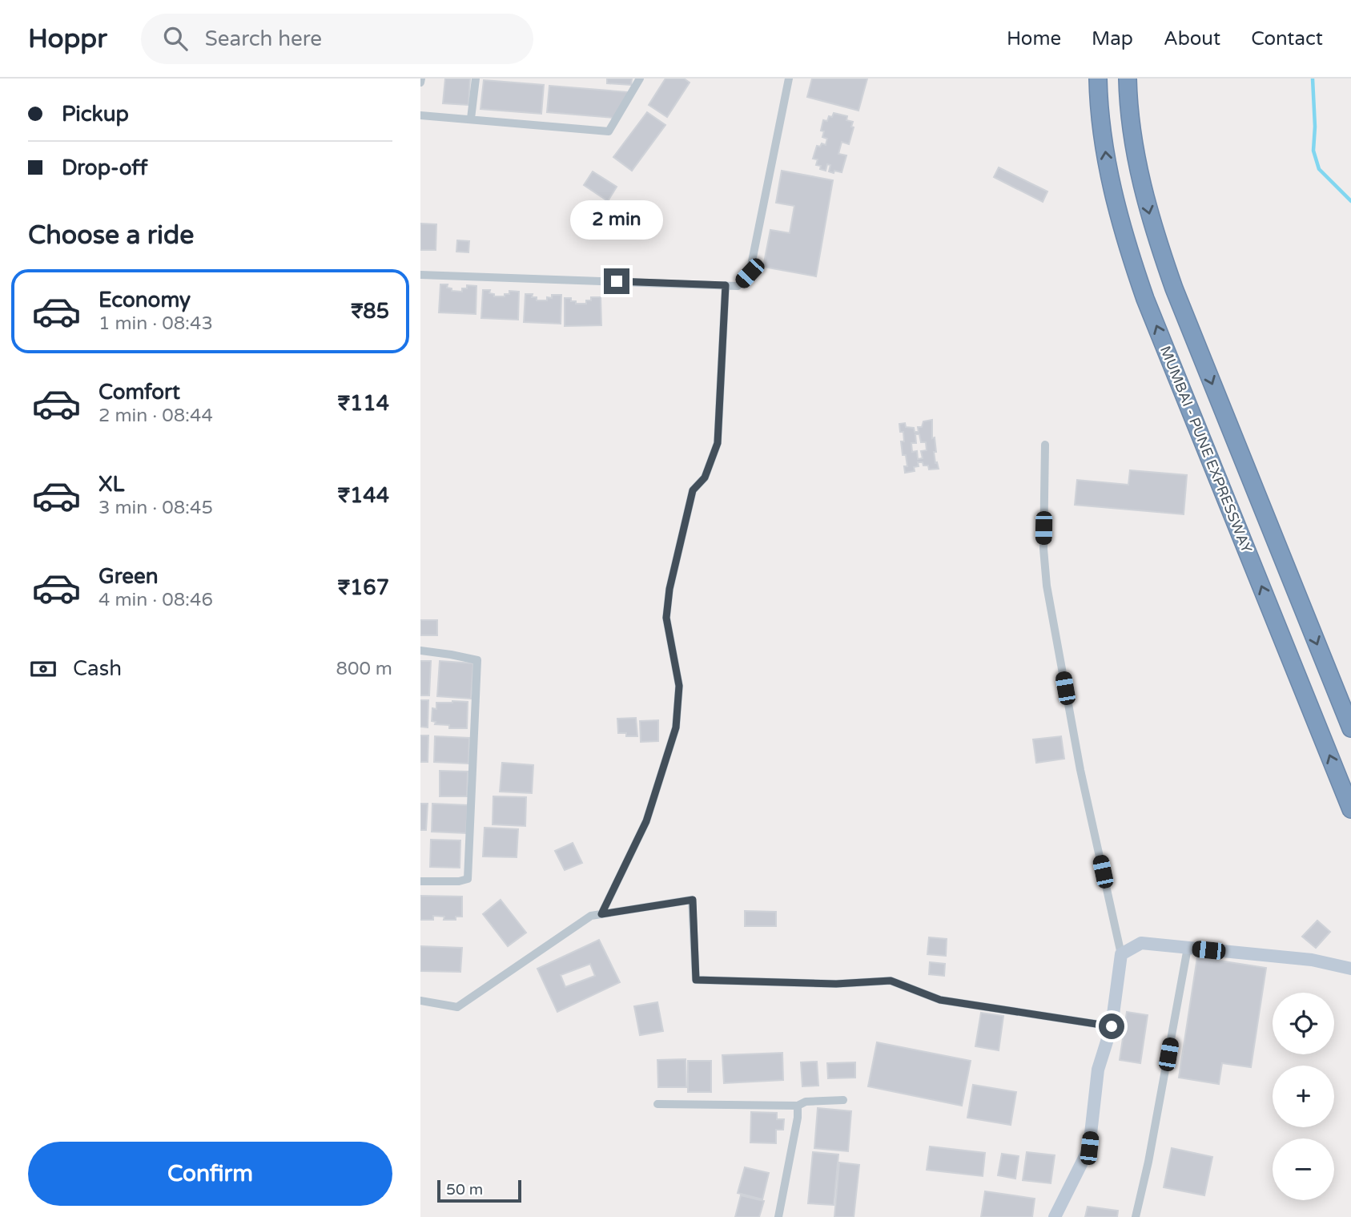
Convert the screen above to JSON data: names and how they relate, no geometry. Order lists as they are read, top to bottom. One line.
{"streets":{"highway":["MUMBAI - PUNE EXPRESSWAY"]},"scale_bar":"50 m","page":{"header":"Hoppr","search":"Search here","nav":["Home","Map","About","Contact"],"banner":["Pickup","Drop-off"],"bubble":"2 min","heading":"Choose a ride","list":[{"name":"Economy","note":"1 min · 08:43","value":"₹85"},{"name":"Comfort","note":"2 min · 08:44","value":"₹114"},{"name":"XL","note":"3 min · 08:45","value":"₹144"},{"name":"Green","note":"4 min · 08:46","value":"₹167"}],"pay":["Cash","800 m"],"map_buttons":["+","−"],"buttons":"Confirm","scale":"50 m"}}
